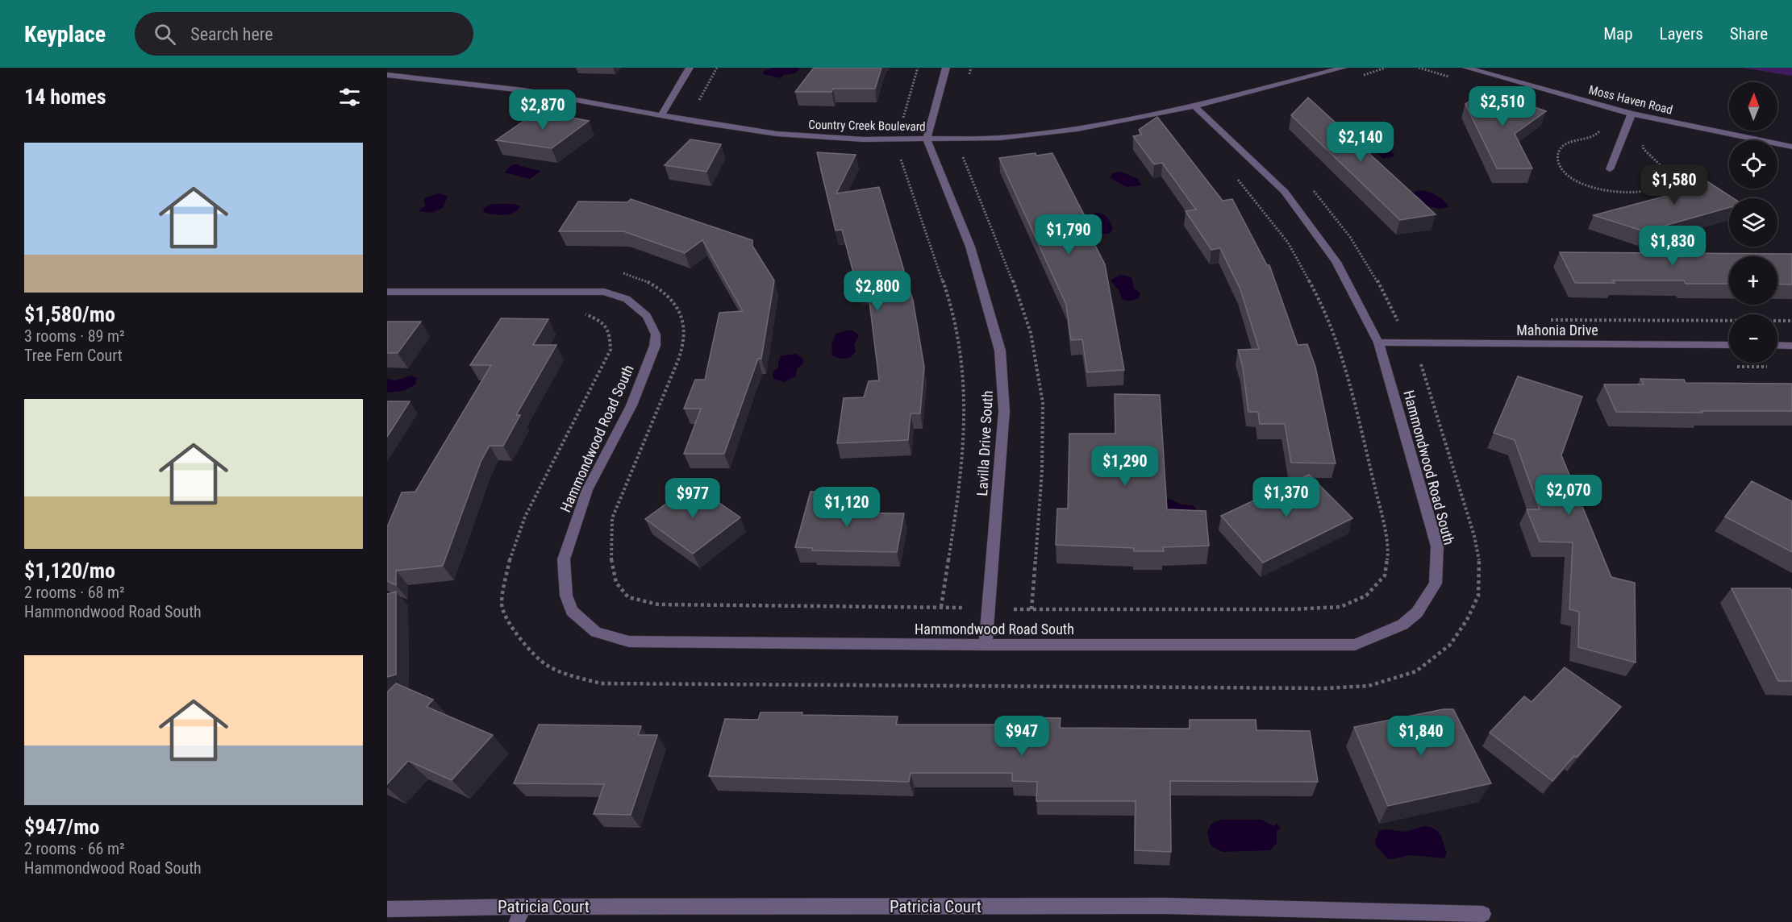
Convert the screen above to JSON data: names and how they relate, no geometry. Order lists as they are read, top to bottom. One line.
{"streets":{"street":["Moss Haven Road","Country Creek Boulevard","Mahonia Drive","Hammondwood Road South","Lavilla Drive South","Patricia Court"]},"crossings":[["Country Creek Boulevard","Hammondwood Road South"],["Country Creek Boulevard","Lavilla Drive South"],["Mahonia Drive","Hammondwood Road South"],["Hammondwood Road South","Lavilla Drive South"]],"north":"top","page":{"header":"Keyplace","search":"Search here","nav":["Map","Layers","Share"],"heading":"14 homes","map_buttons":["+","−"],"price":["$2,510","$2,870","$2,140","$1,580","$1,790","$1,830","$2,800","$1,290","$2,070","$1,370","$977","$1,120","$947","$1,840"],"list":[{"name":"$1,580/mo","note":"3 rooms · 89 m² · Tree Fern Court"},{"name":"$1,120/mo","note":"2 rooms · 68 m² · Hammondwood Road South"},{"name":"$947/mo","note":"2 rooms · 66 m² · Hammondwood Road South"}]}}
